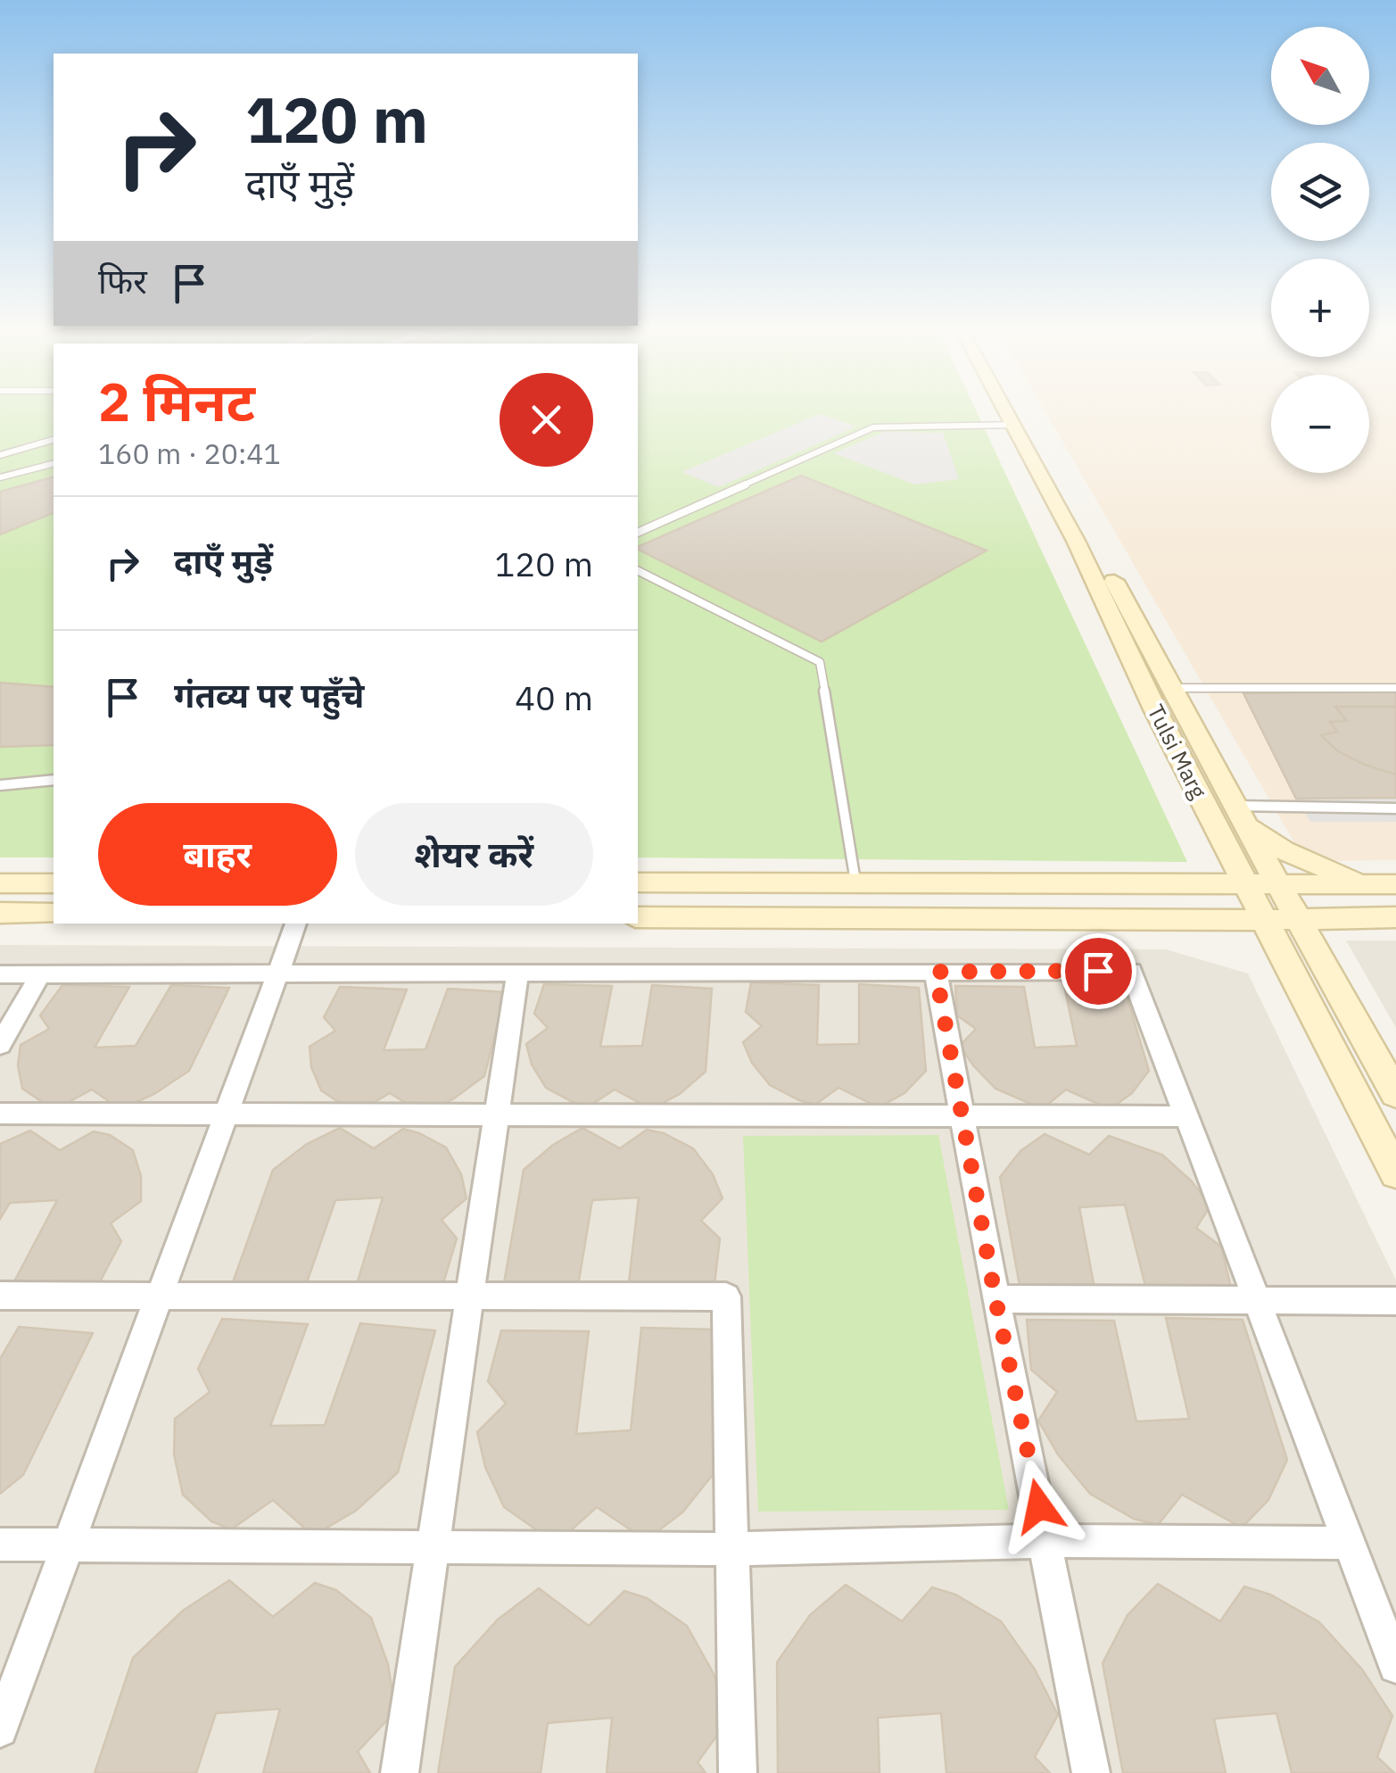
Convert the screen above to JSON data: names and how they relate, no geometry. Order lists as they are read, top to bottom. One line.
{"streets":{"street":["Tulsi Marg"]},"north":"top left","page":{"map_buttons":["+","−"],"turn":["120 m","दाएँ मुड़ें"],"then":"फिर","heading":["2 मिनट","160 m · 20:41"],"list":[{"name":"दाएँ मुड़ें","value":"120 m"},{"name":"गंतव्य पर पहुँचे","value":"40 m"}],"buttons":["बाहर","शेयर करें"]}}
